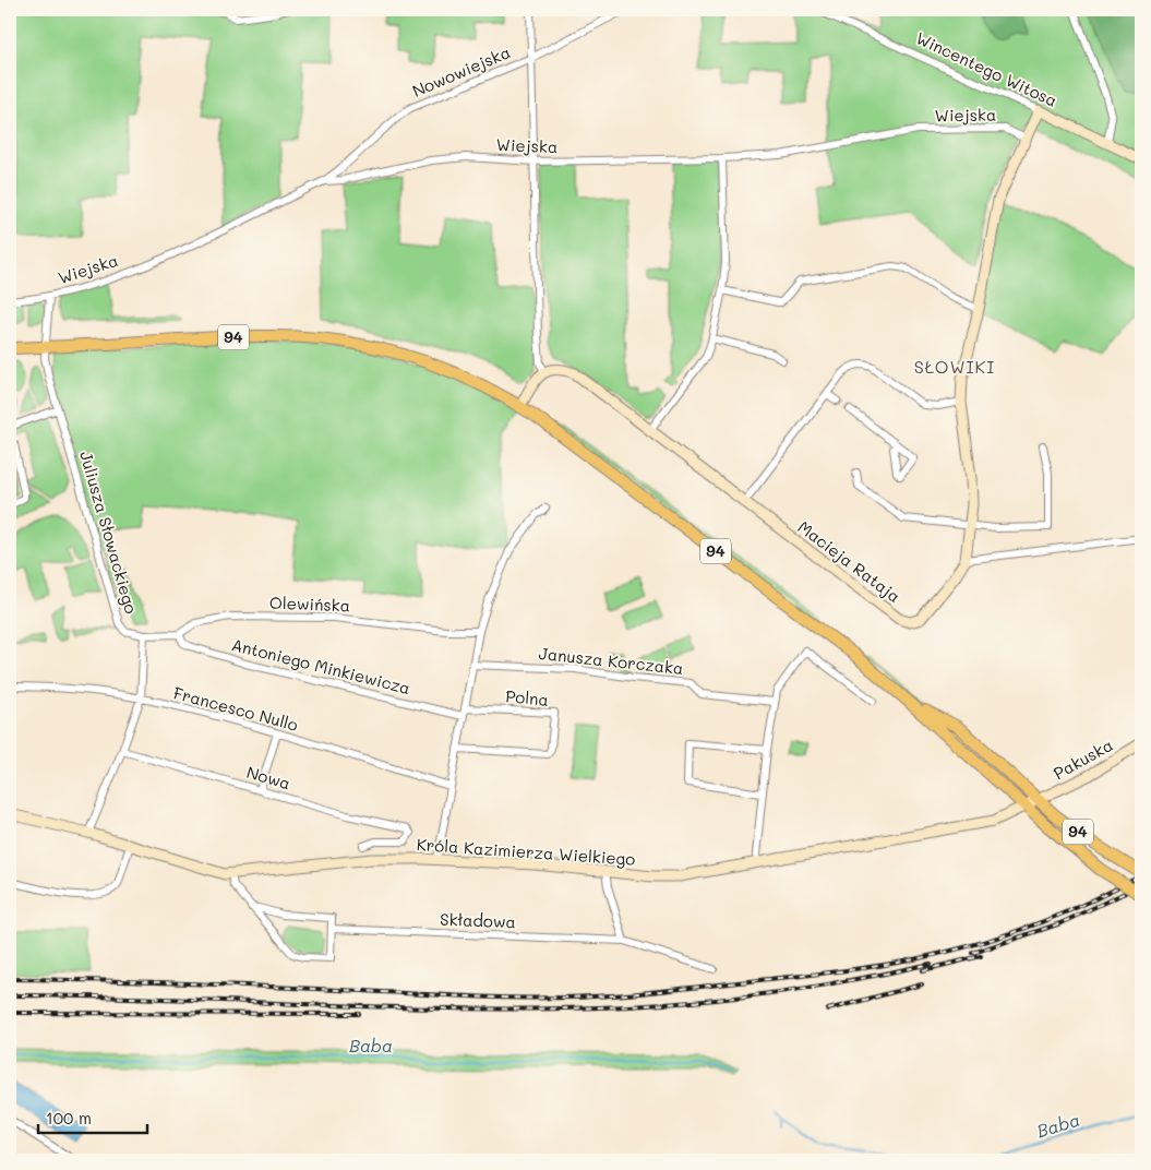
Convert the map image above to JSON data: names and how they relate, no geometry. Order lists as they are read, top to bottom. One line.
{"streets":{"main road":["94"],"street":["Wincentego Witosa","Nowowiejska","Wiejska","Juliusza Słowackiego","Macieja Rataja","Olewińska","Janusza Korczaka","Antoniego Minkiewicza","Polna","Francesco Nullo","Pakuska","Nowa","Króla Kazimierza Wielkiego","Składowa"]},"crossings":[["Wincentego Witosa","Macieja Rataja"],["Nowowiejska","Wiejska"],["Wiejska","94"],["Wiejska","Juliusza Słowackiego"],["Wiejska","Macieja Rataja"],["94","Juliusza Słowackiego"],["94","Pakuska"],["94","Króla Kazimierza Wielkiego"],["Juliusza Słowackiego","Olewińska"],["Olewińska","Antoniego Minkiewicza"],["Pakuska","Króla Kazimierza Wielkiego"]],"districts":["SŁOWIKI"],"water":["Baba"],"scale_bar":"100 m"}
